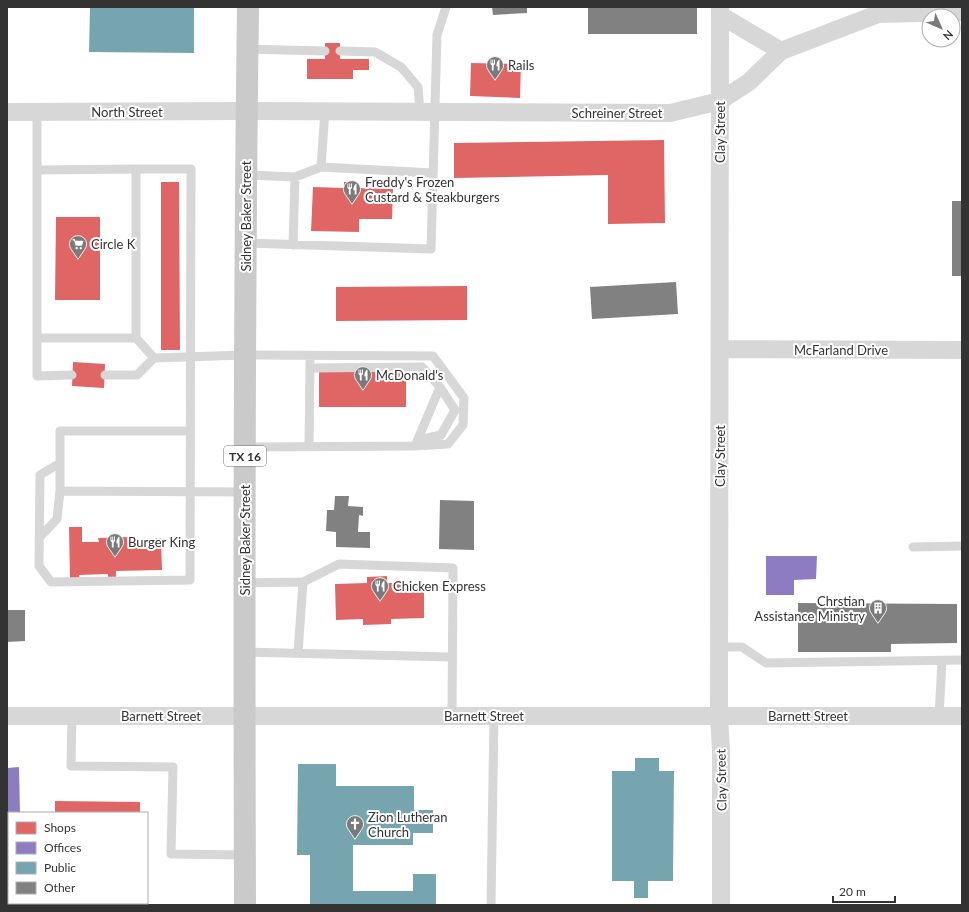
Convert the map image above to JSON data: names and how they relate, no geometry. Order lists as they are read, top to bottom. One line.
{"streets":{"main road":["Sidney Baker Street","TX 16"],"street":["North Street","Schreiner Street","Clay Street","McFarland Drive","Barnett Street"]},"crossings":[["North Street","Schreiner Street"],["North Street","Sidney Baker Street"],["Schreiner Street","Clay Street"],["Schreiner Street","Sidney Baker Street"],["Clay Street","McFarland Drive"],["Clay Street","Barnett Street"],["Sidney Baker Street","Barnett Street"]],"places":{"restaurant":["Rails","Freddy's Frozen Custard & Steakburgers","McDonald's","Burger King","Chicken Express"],"supermarket":["Circle K"],"building":["Chrstian Assistance Ministry"],"church":["Zion Lutheran Church"]},"legend":["Shops","Offices","Public","Other"],"scale_bar":"20 m","north":"bottom right"}
